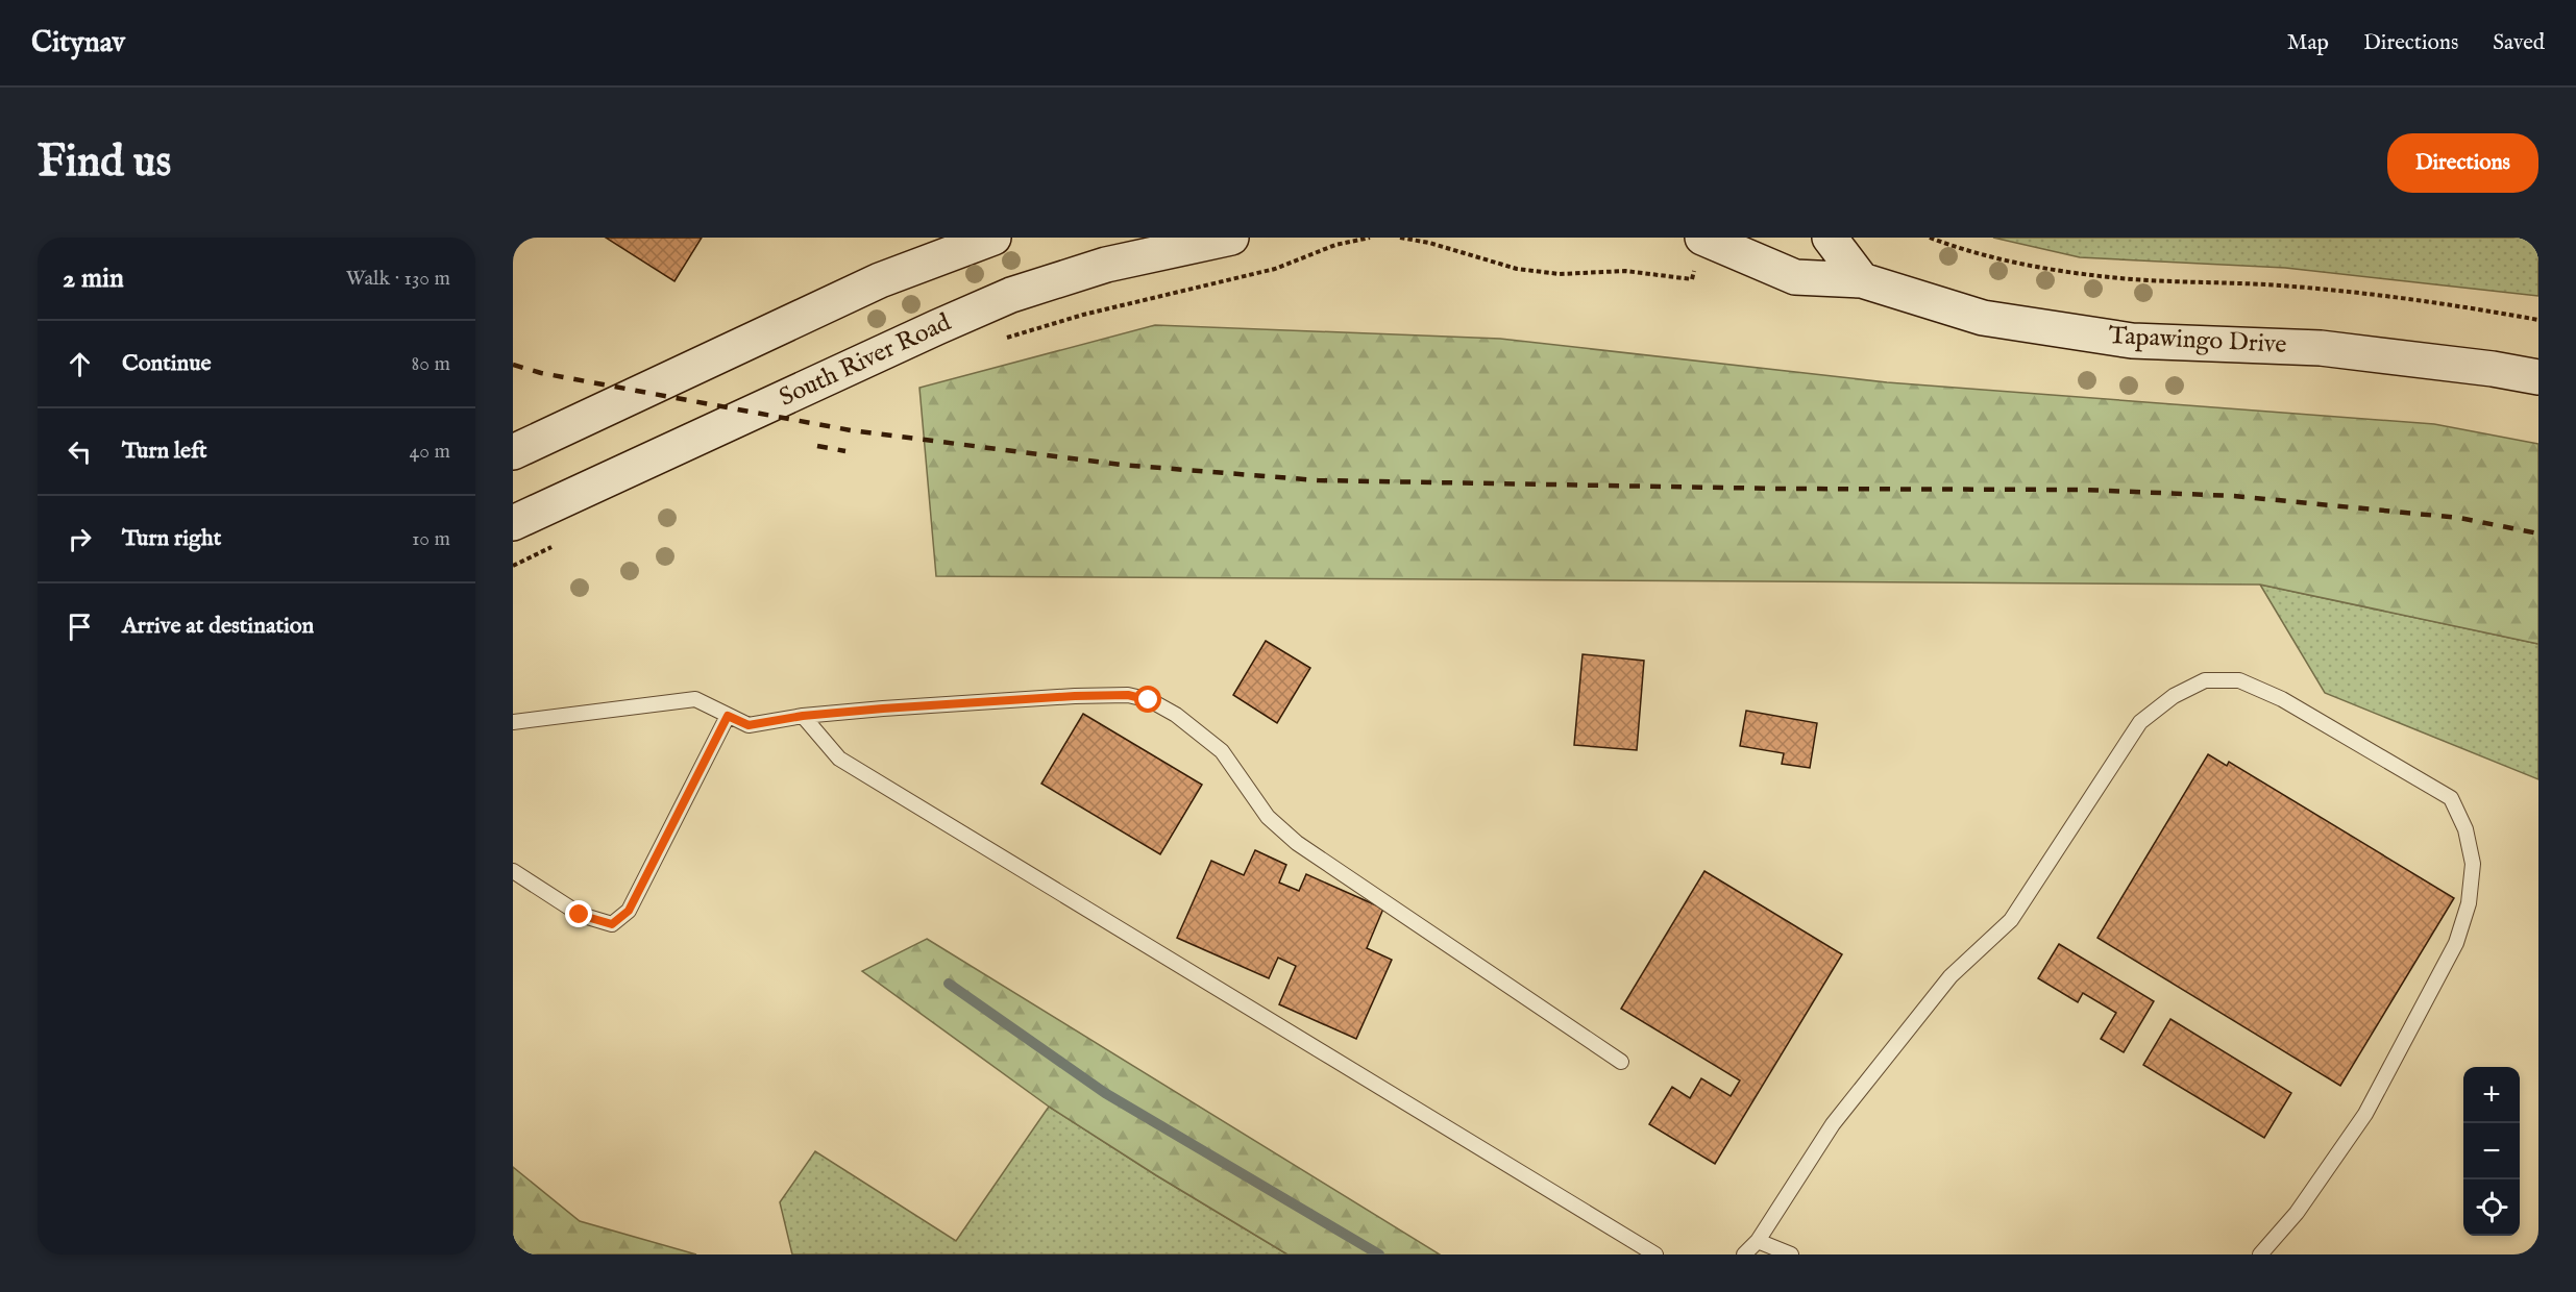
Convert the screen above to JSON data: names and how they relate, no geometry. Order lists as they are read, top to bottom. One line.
{"streets":{"main road":["Tapawingo Drive","South River Road"]},"page":{"header":"Citynav","nav":["Map","Directions","Saved"],"buttons":"Directions","title":"Find us","heading":["2 min","Walk · 130 m"],"list":[["Continue","80 m"],["Turn left","40 m"],["Turn right","10 m"],"Arrive at destination"],"map_buttons":["+","−"]}}
